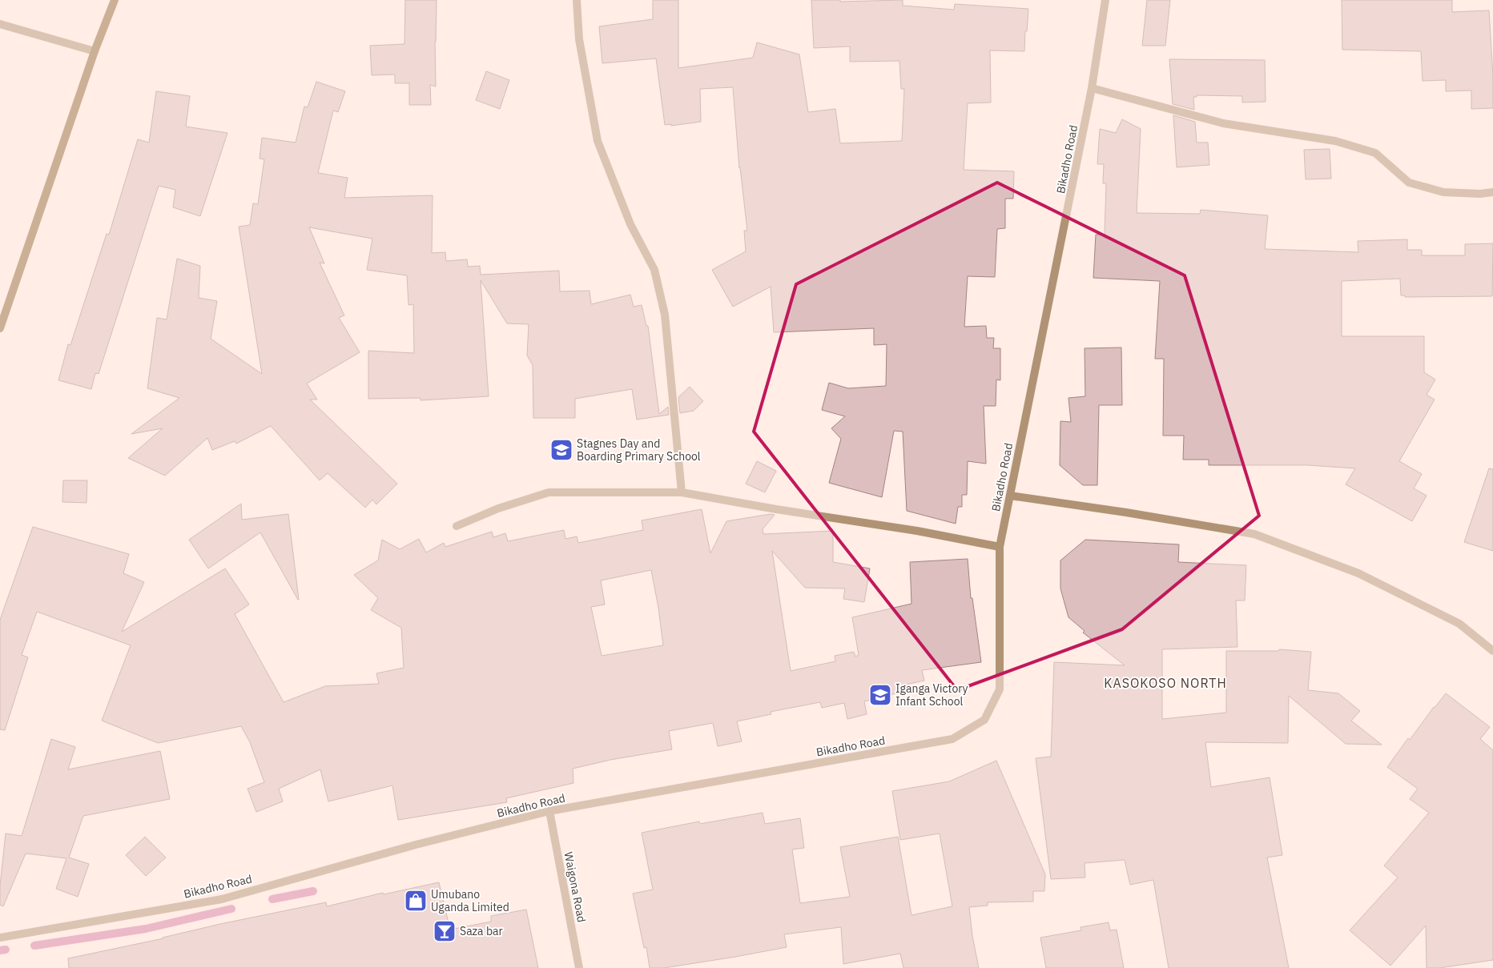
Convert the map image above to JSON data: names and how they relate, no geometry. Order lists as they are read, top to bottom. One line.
{"streets":{"street":["Bikadho Road","Waigona Road"]},"crossings":[["Bikadho Road","Waigona Road"]],"districts":["KASOKOSO NORTH"],"places":{"school or university":["Stagnes Day and Boarding Primary School","Iganga Victory Infant School"],"shop":["Umubano Uganda Limited"],"bar":["Saza bar"]}}
